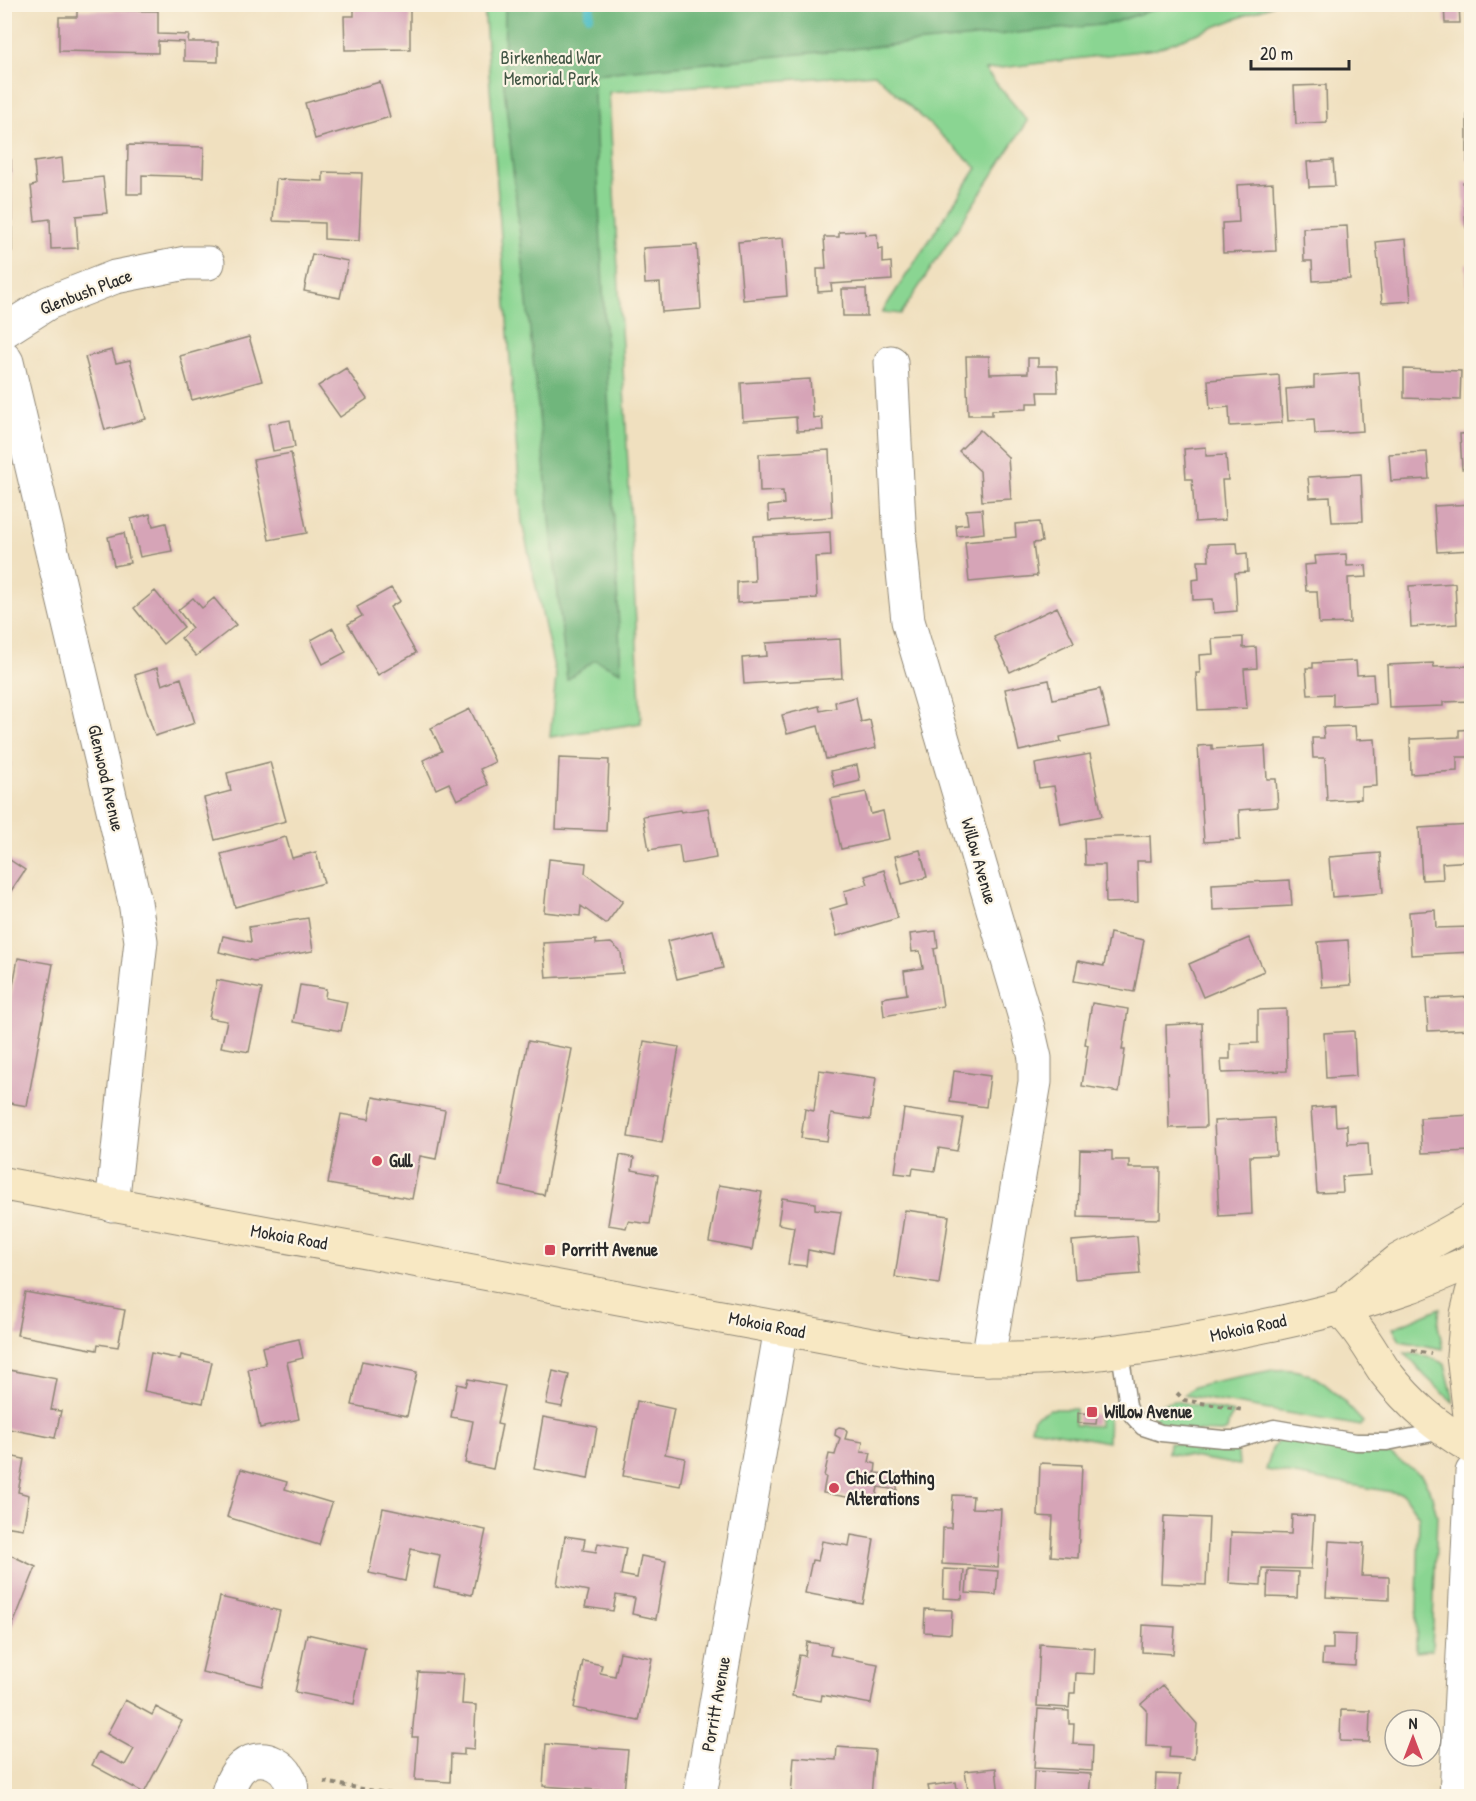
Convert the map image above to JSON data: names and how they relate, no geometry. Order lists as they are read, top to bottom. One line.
{"streets":{"main road":["Mokoia Road"],"street":["Glenbush Place","Glenwood Avenue","Willow Avenue","Porritt Avenue"]},"crossings":[["Glenwood Avenue","Mokoia Road"],["Willow Avenue","Mokoia Road"],["Mokoia Road","Porritt Avenue"]],"parks":["Birkenhead War Memorial Park"],"places":{"other":["Gull","Chic Clothing Alterations"],"transit":["Porritt Avenue","Willow Avenue"]},"scale_bar":"20 m","north":"top"}
